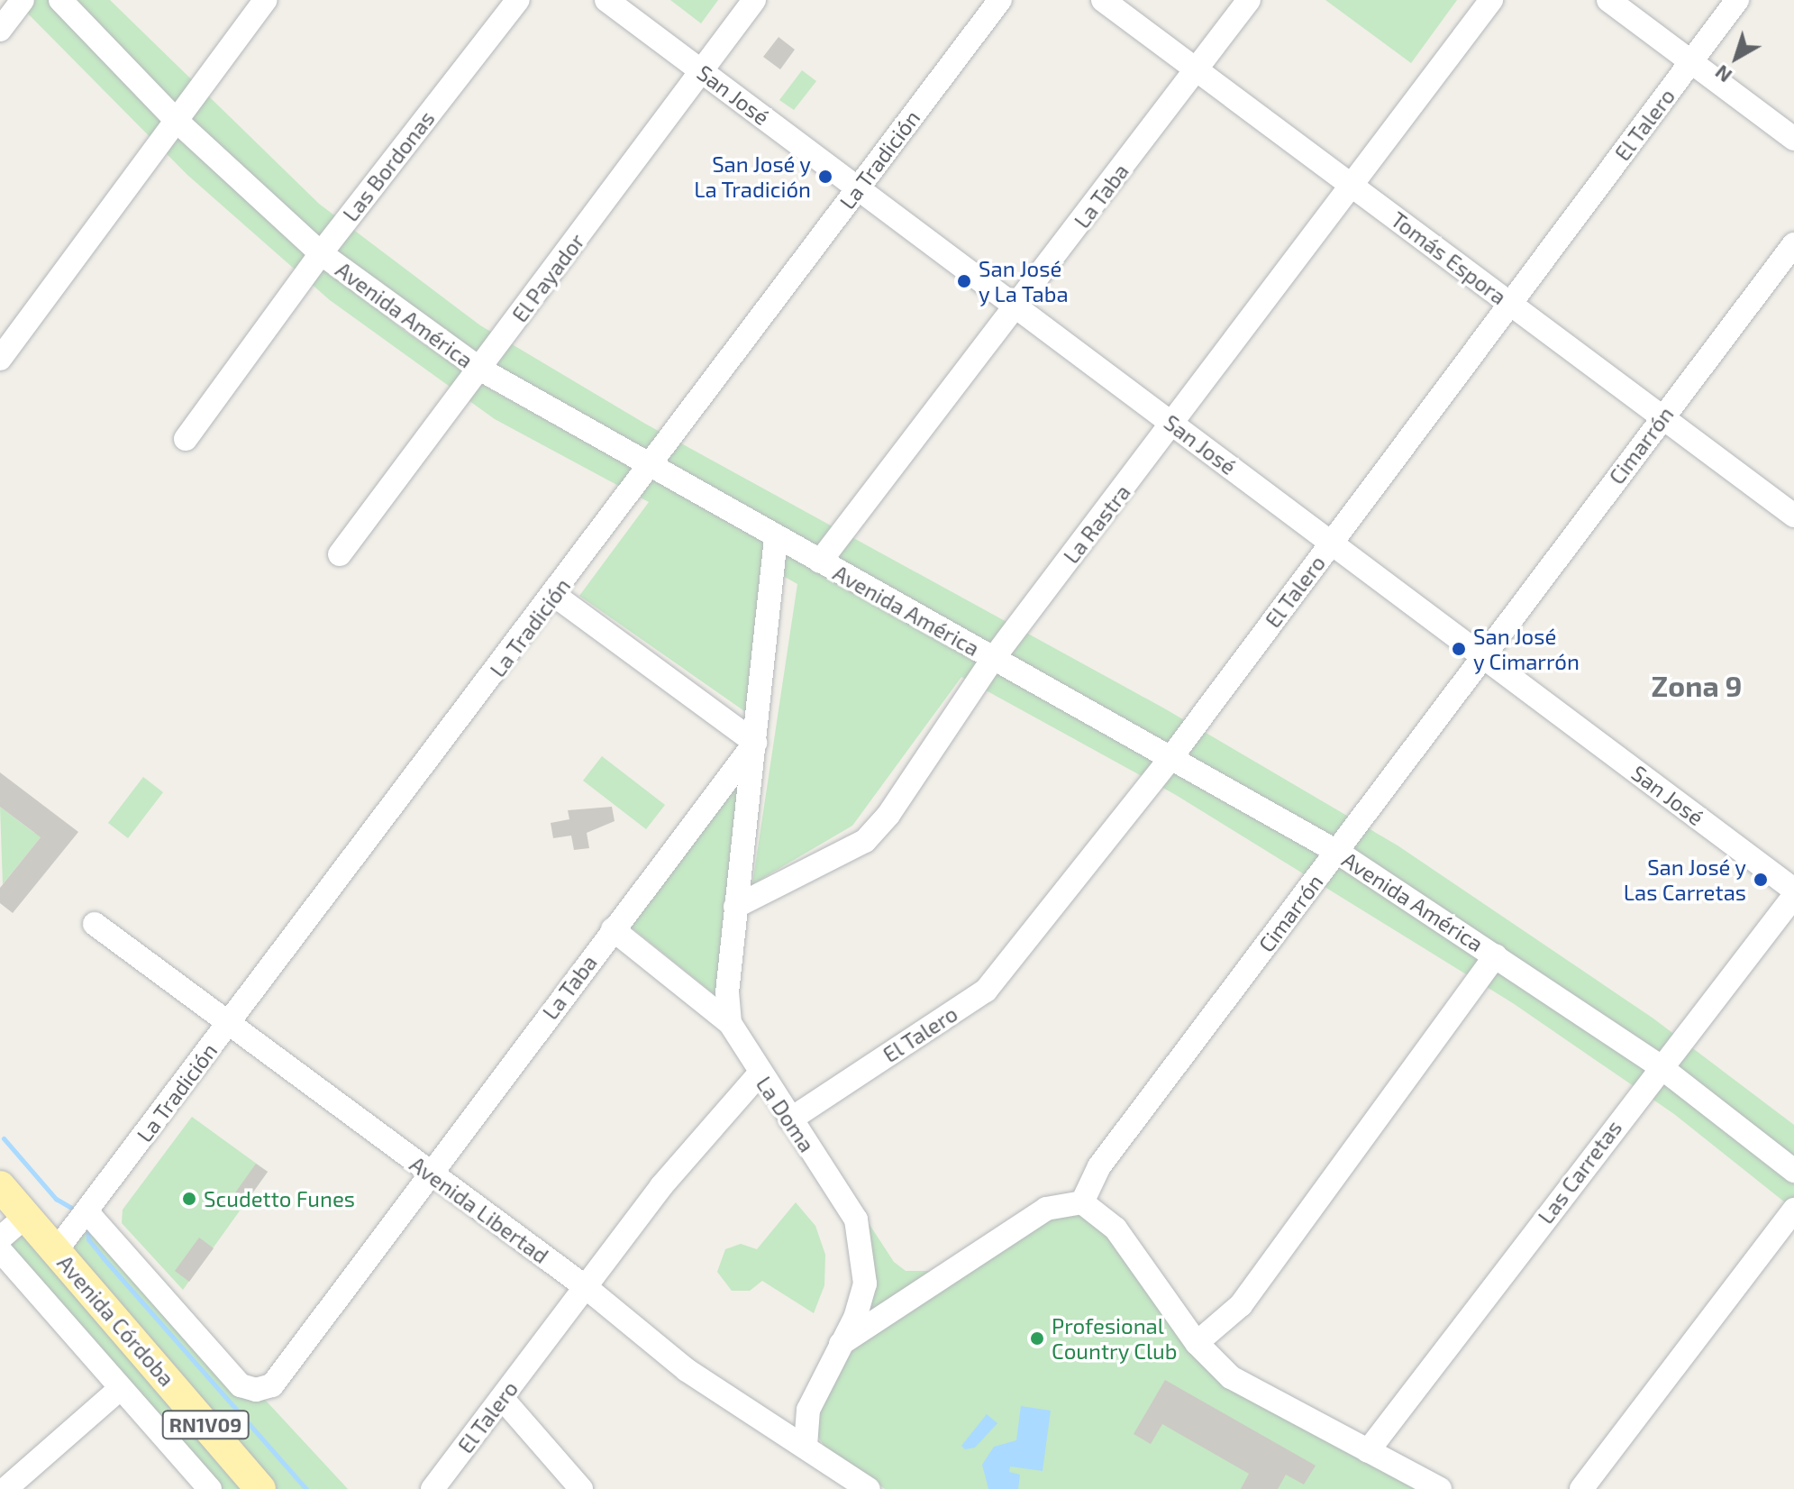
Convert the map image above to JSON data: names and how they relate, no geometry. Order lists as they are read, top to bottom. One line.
{"streets":{"main road":["Avenida Córdoba","RN1V09"],"street":["San José","El Talero","La Tradición","Las Bordonas","La Taba","Tomás Espora","El Payador","Avenida América","Cimarrón","La Rastra","La Doma","Las Carretas","Avenida Libertad"]},"crossings":[["San José","El Talero"],["San José","La Tradición"],["San José","La Taba"],["San José","El Payador"],["San José","Cimarrón"],["San José","La Rastra"],["El Talero","Tomás Espora"],["El Talero","Avenida América"],["El Talero","La Doma"],["El Talero","Avenida Libertad"],["La Tradición","La Taba"],["La Tradición","Avenida América"],["La Tradición","Avenida Libertad"],["La Tradición","Avenida Córdoba"],["Las Bordonas","Avenida América"],["La Taba","Tomás Espora"],["La Taba","Avenida América"],["La Taba","La Doma"],["La Taba","Avenida Libertad"],["Tomás Espora","Cimarrón"],["Tomás Espora","La Rastra"],["El Payador","Avenida América"],["Avenida América","Cimarrón"],["Avenida América","La Rastra"],["Avenida América","Las Carretas"]],"districts":["Zona 9"],"places":["San José y La Tradición","San José y La Taba","San José y Cimarrón","San José y Las Carretas","Scudetto Funes","Profesional Country Club"],"north":"bottom left"}
